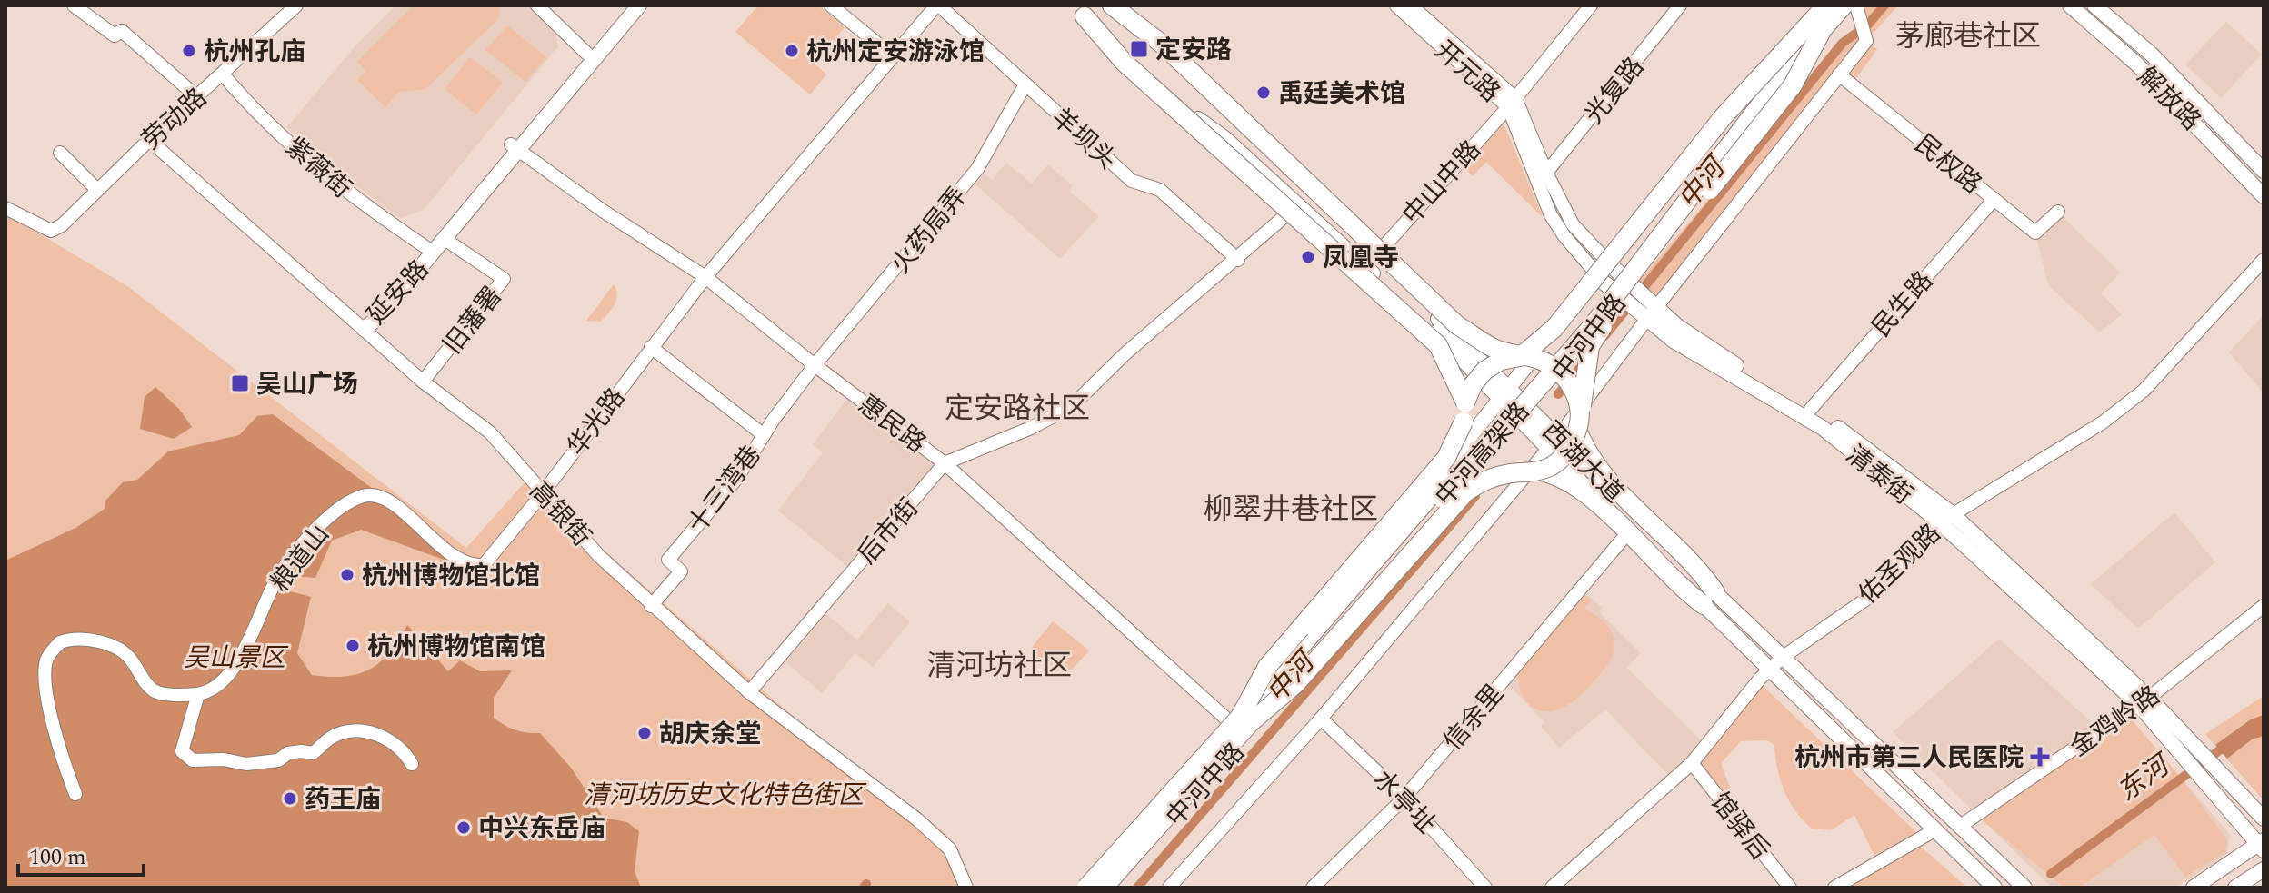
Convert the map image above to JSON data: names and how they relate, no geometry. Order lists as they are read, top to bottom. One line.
{"streets":{"highway":["中河高架路"],"main road":["解放路","延安路","中河中路","西湖大道","清泰街"],"street":["开元路","光复路","劳动路","羊坝头","民权路","紫薇街","中山中路","火药局弄","民生路","旧藩署","华光路","惠民路","十三湾巷","高银街","后市街","粮道山","佑圣观路","信余里","金鸡岭路","水亭址","馆驿后"]},"crossings":[["开元路","中山中路"],["开元路","清泰街"],["光复路","清泰街"],["劳动路","紫薇街"],["劳动路","高银街"],["羊坝头","火药局弄"],["羊坝头","后市街"],["民权路","民生路"],["民权路","中河中路"],["紫薇街","延安路"],["中山中路","西湖大道"],["中山中路","清泰街"],["火药局弄","惠民路"],["火药局弄","十三湾巷"],["延安路","旧藩署"],["延安路","惠民路"],["延安路","高银街"],["民生路","清泰街"],["旧藩署","高银街"],["中河中路","惠民路"],["中河中路","中河高架路"],["中河中路","西湖大道"],["中河中路","清泰街"],["中河中路","水亭址"],["华光路","惠民路"],["华光路","高银街"],["华光路","粮道山"],["惠民路","中河高架路"],["惠民路","十三湾巷"],["惠民路","后市街"],["西湖大道","佑圣观路"],["西湖大道","金鸡岭路"],["清泰街","佑圣观路"],["清泰街","金鸡岭路"],["十三湾巷","高银街"],["高银街","后市街"],["佑圣观路","馆驿后"],["信余里","水亭址"]],"districts":["茅廊巷社区","定安路社区","柳翠井巷社区","清河坊社区"],"water":["中河","东河"],"parks":["吴山景区","清河坊历史文化特色街区"],"places":{"transit":["定安路","吴山广场"],"other":["杭州孔庙","杭州定安游泳馆","禹廷美术馆","凤凰寺","杭州博物馆北馆","杭州博物馆南馆","胡庆余堂","药王庙","中兴东岳庙"],"health":["杭州市第三人民医院"]},"scale_bar":"100 m"}
